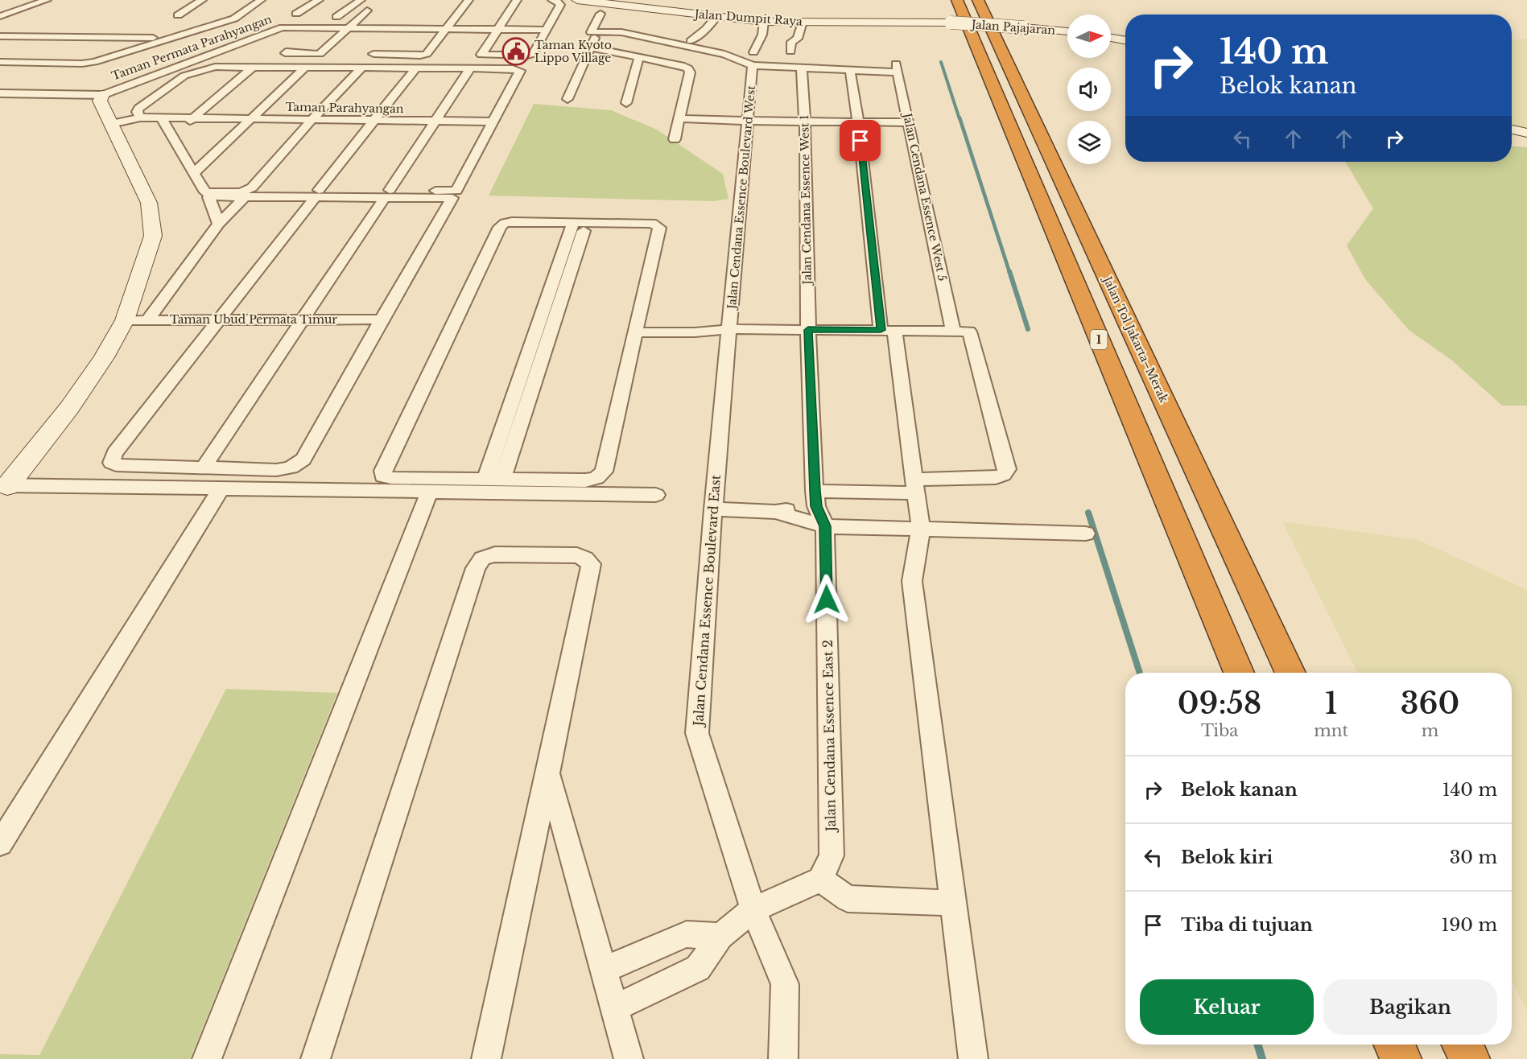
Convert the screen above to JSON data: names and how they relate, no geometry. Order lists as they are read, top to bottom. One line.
{"streets":{"highway":["1","Jalan Tol Jakarta–Merak"],"main road":["Jalan Dumpit Raya","Jalan Pajajaran"],"street":["Taman Permata Parahyangan","Taman Parahyangan","Jalan Cendana Essence Boulevard West","Jalan Cendana Essence West 5","Jalan Cendana Essence West 1","Taman Ubud Permata Timur","Jalan Cendana Essence Boulevard East","Jalan Cendana Essence East 2"]},"crossings":[["Jalan Dumpit Raya","Jalan Pajajaran"],["Jalan Cendana Essence Boulevard West","Jalan Cendana Essence Boulevard East"],["Jalan Cendana Essence West 1","Jalan Cendana Essence East 2"]],"places":{"public building":["Taman Kyoto Lippo Village"]},"north":"right","page":{"turn":["140 m","Belok kanan"],"eta":["09:58","Tiba","1","mnt","360","m"],"list":[{"name":"Belok kanan","value":"140 m"},{"name":"Belok kiri","value":"30 m"},{"name":"Tiba di tujuan","value":"190 m"}],"buttons":["Keluar","Bagikan"]}}
